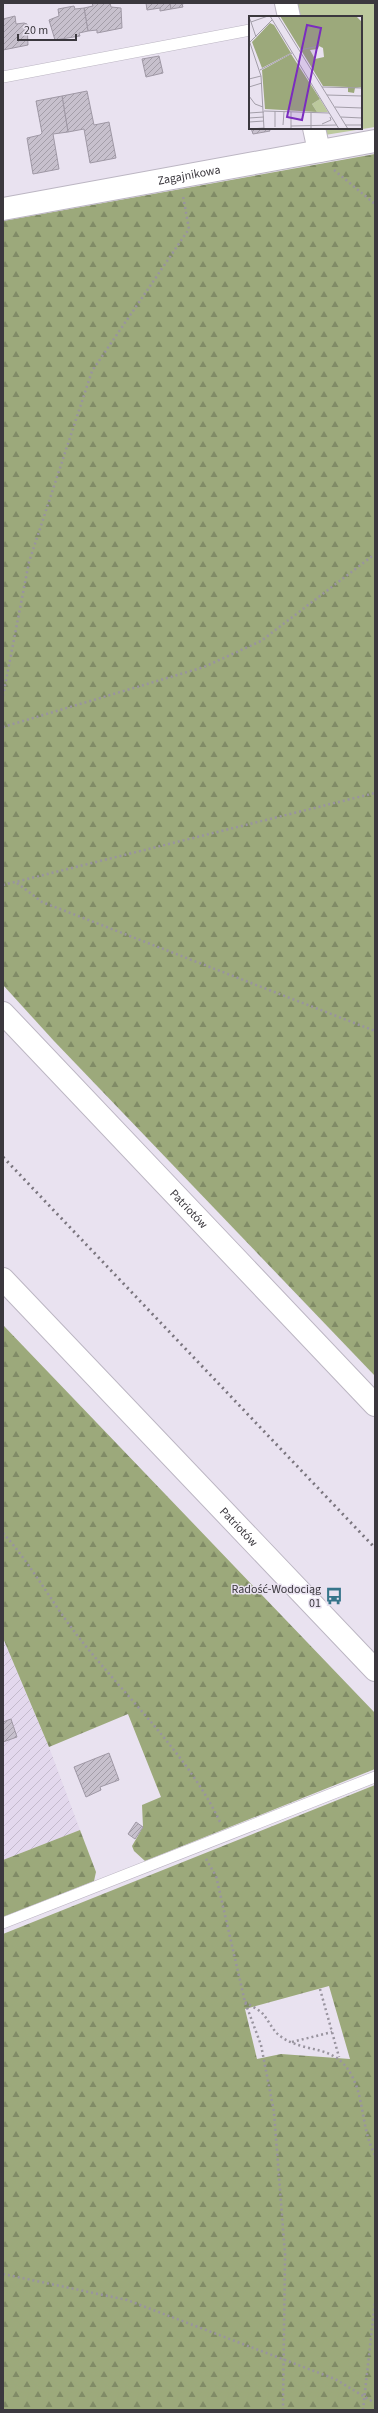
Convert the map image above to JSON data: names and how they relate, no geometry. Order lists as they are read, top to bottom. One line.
{"streets":{"main road":["Zagajnikowa","Patriotów"]},"places":{"bus stop":["Radość-Wodociąg 01"]},"scale_bar":"20 m"}
